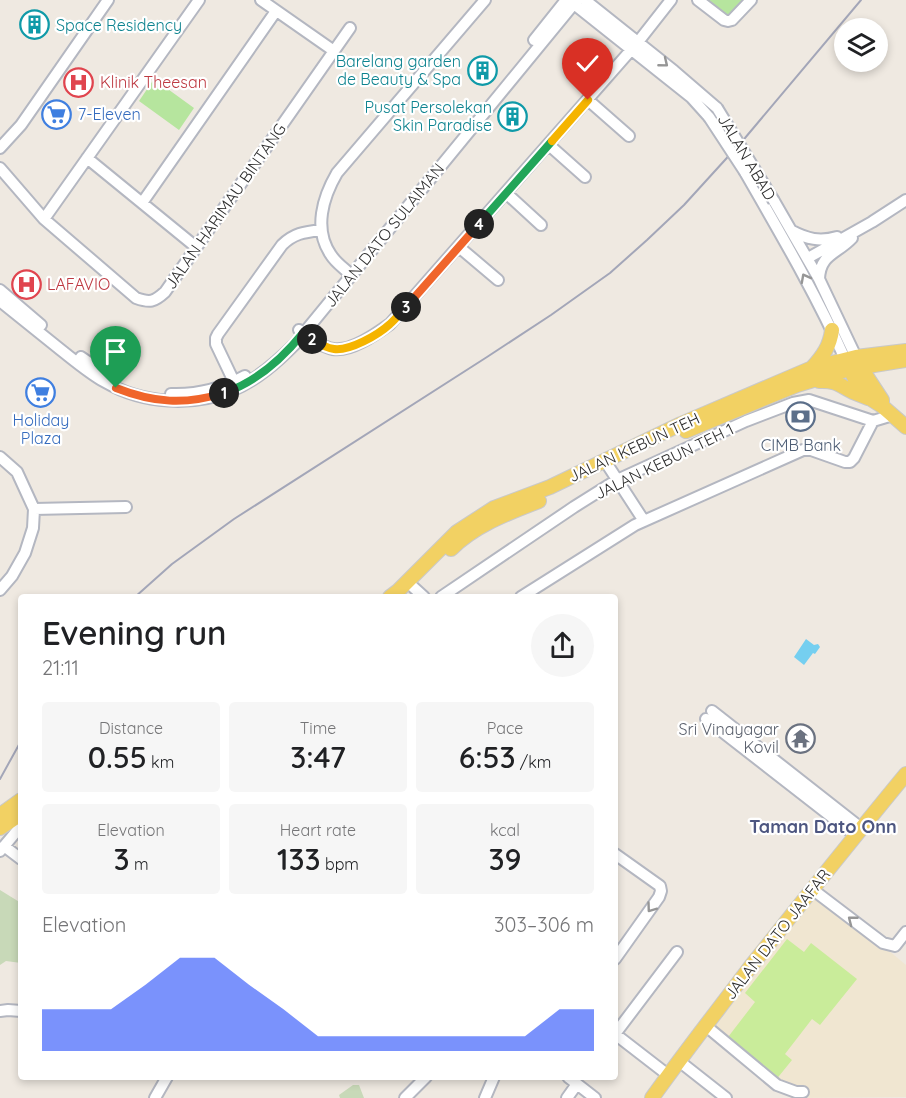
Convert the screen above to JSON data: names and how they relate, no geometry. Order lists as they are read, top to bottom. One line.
{"streets":{"main road":["JALAN KEBUN TEH","JALAN DATO JAAFAR"],"street":["JALAN ABAD","JALAN HARIMAU BINTANG","JALAN DATO SULAIMAN","JALAN KEBUN TEH 1"]},"crossings":[["JALAN ABAD","JALAN DATO SULAIMAN"],["JALAN ABAD","JALAN KEBUN TEH"],["JALAN KEBUN TEH","JALAN KEBUN TEH 1"]],"districts":["Taman Dato Onn"],"places":{"building":["Space Residency","Barelang garden de Beauty & Spa","Pusat Persolekan Skin Paradise"],"hospital":["Klinik Theesan","LAFAVIO"],"supermarket":["7-Eleven","Holiday Plaza"],"bank":["CIMB Bank"],"temple":["Sri Vinayagar Kovil"]},"page":{"pins":["4","3","2","1"],"heading":["Evening run","21:11"],"stats":[["Distance","0.55 km"],["Time","3:47"],["Pace","6:53 /km"],["Elevation","3 m"],["Heart rate","133 bpm"],["kcal","39"]],"chart":["Elevation","303–306 m"]}}
